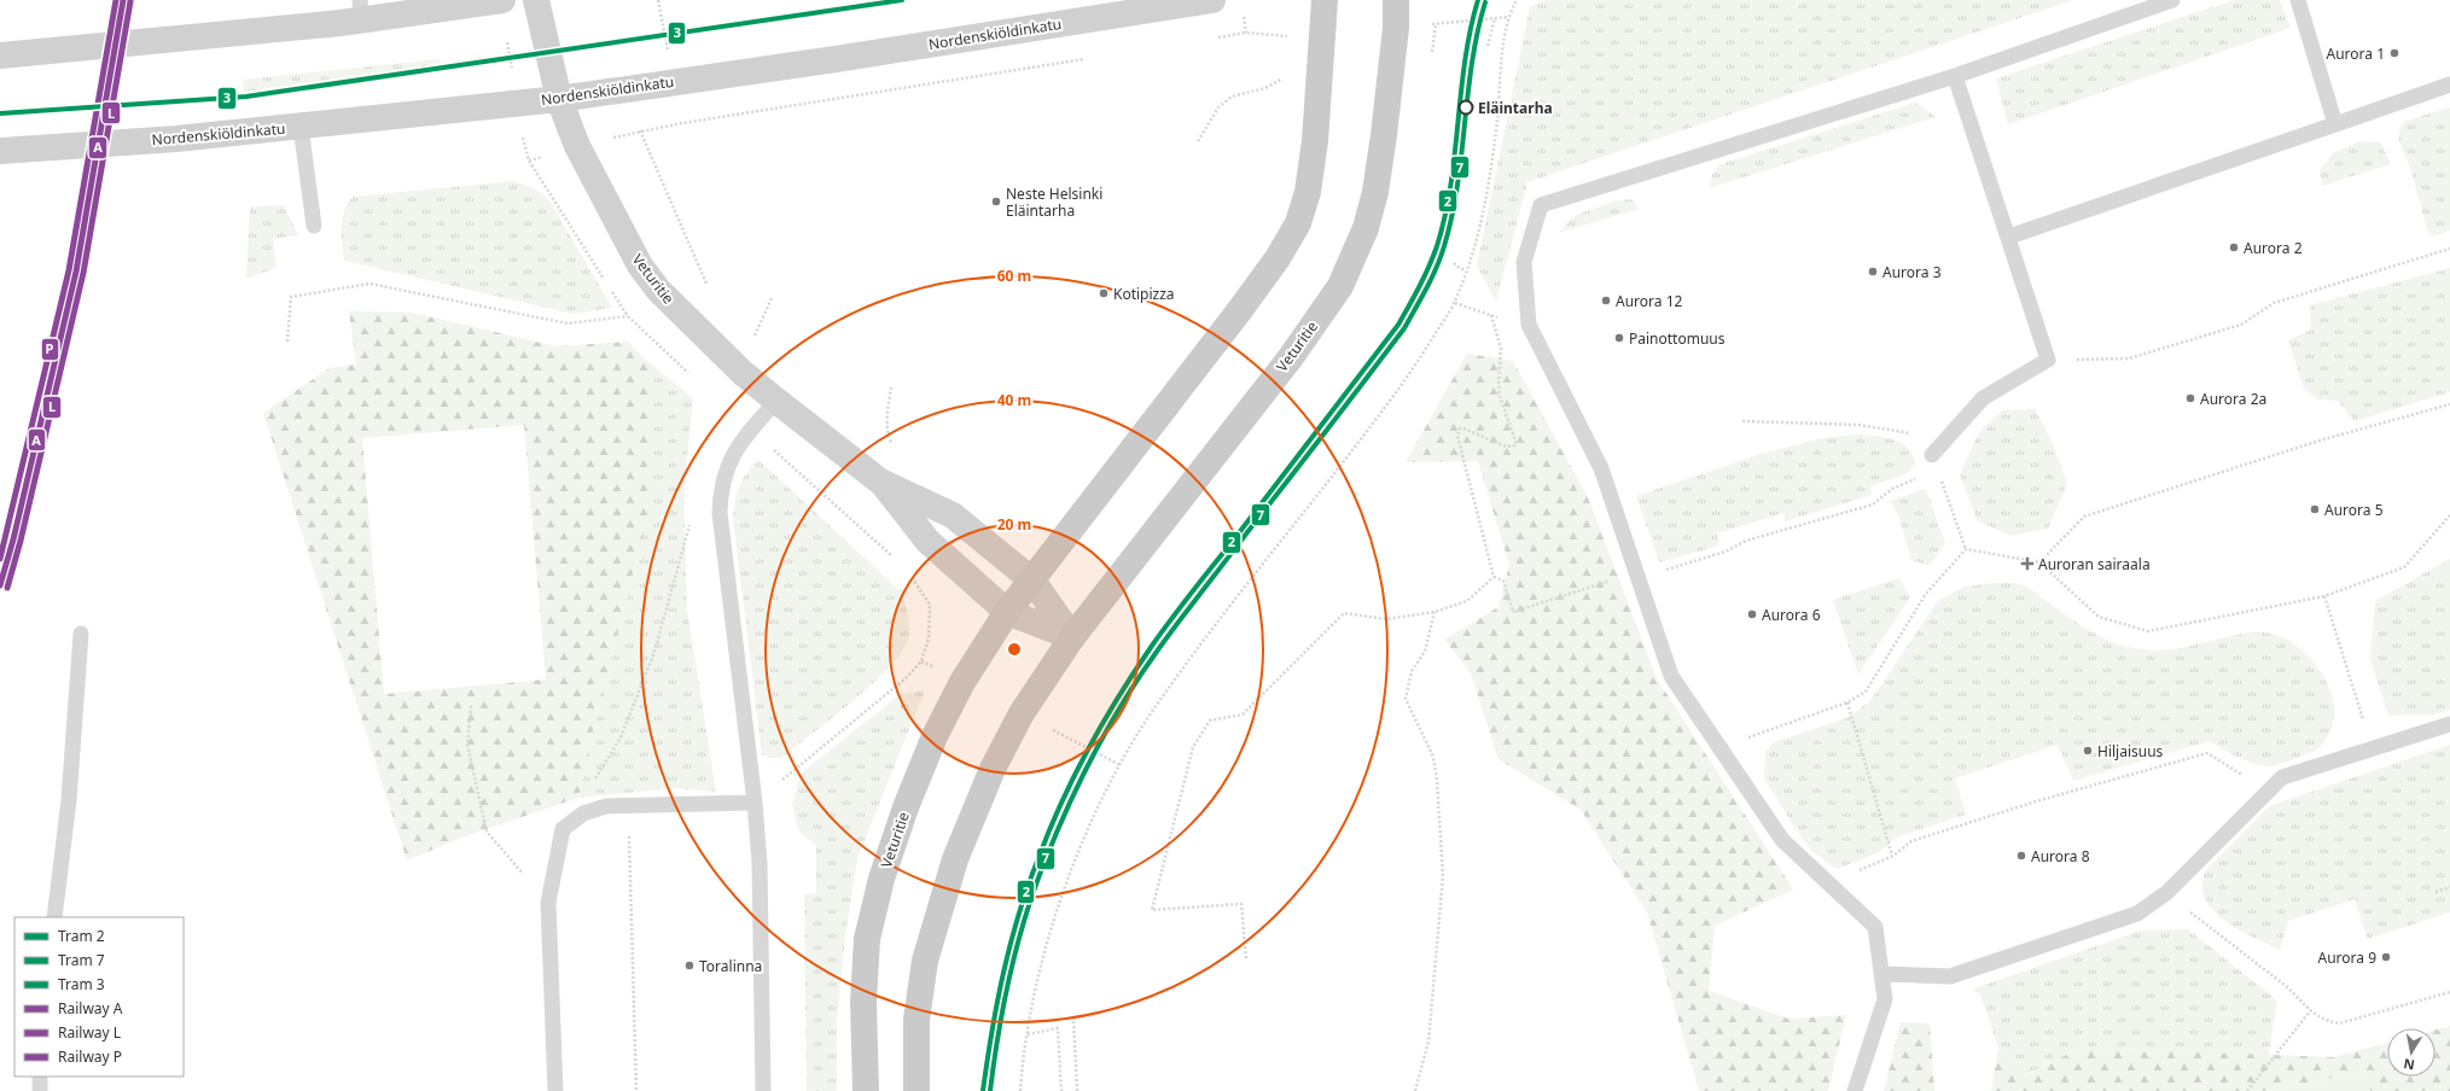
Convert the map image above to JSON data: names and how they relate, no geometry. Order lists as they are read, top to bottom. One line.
{"streets":{"main road":["Nordenskiöldinkatu","Veturitie"]},"crossings":[["Nordenskiöldinkatu","Veturitie"]],"places":{"other":["Aurora 1","Eläintarha","Neste Helsinki Eläintarha","Aurora 2","Aurora 3","Kotipizza","Aurora 12","Painottomuus","Aurora 2a","Aurora 5","Aurora 6","Hiljaisuus","Aurora 8","Aurora 9","Toralinna"],"health":["Auroran sairaala"]},"lines":["tram line 2","tram line 3","rail line A","rail line P","rail line L","tram line 7"],"legend":["Tram 2","Tram 7","Tram 3","Railway A","Railway L","Railway P"],"north":"bottom","rings":["60 m","40 m","20 m"]}
